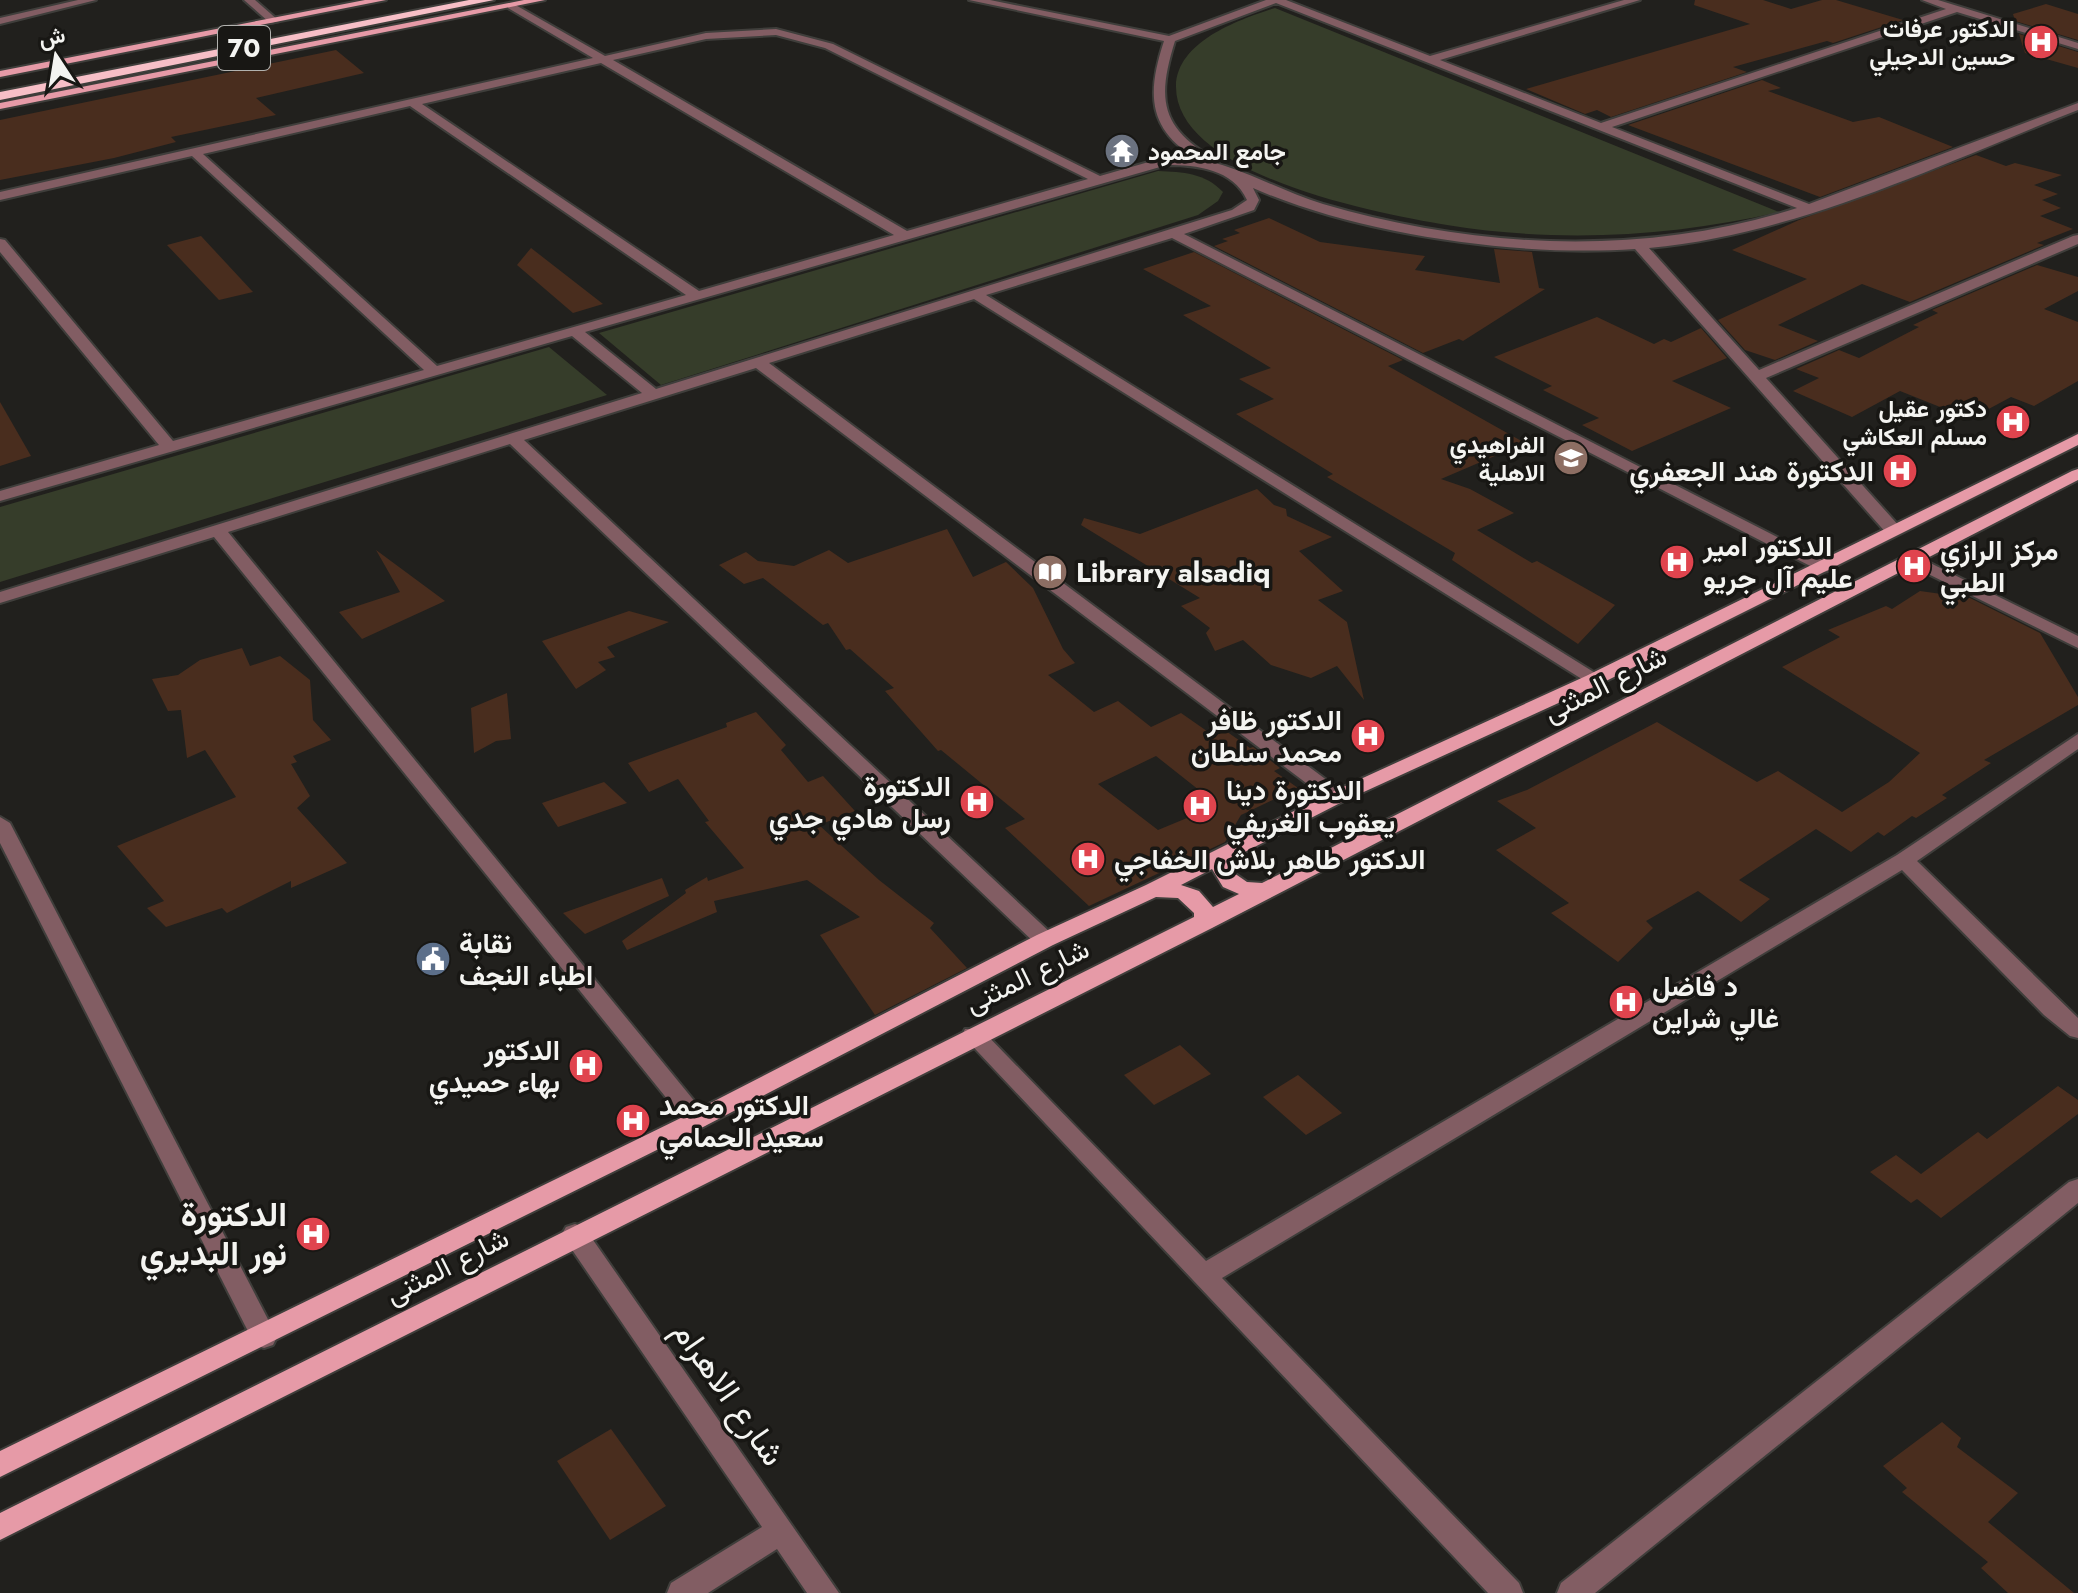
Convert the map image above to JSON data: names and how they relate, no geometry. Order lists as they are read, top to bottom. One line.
{"streets":{"highway":["70"],"main road":["شارع المثنى"],"street":["شارع الاهرام"]},"crossings":[["شارع المثنى","شارع الاهرام"]],"places":{"hospital":["الدكتور عرفات حسين الدجيلي","دكتور عقيل مسلم العكاشي","الدكتورة هند الجعفري","الدكتور امير عليم آل جريو","مركز الرازي الطبي","الدكتور ظافر محمد سلطان","الدكتورة رسل هادي جدي","الدكتورة دينا يعقوب الغريفي","الدكتور طاهر بلاش الخفاجي","د فاضل غالي شراين","الدكتور بهاء حميدي","الدكتور محمد سعيد الحمامي","الدكتورة نور البديري"],"temple":["جامع المحمود"],"school or university":["الفراهيدي الاهلية"],"library":["Library alsadiq"],"public building":["نقابة اطباء النجف"]},"north":"top"}
